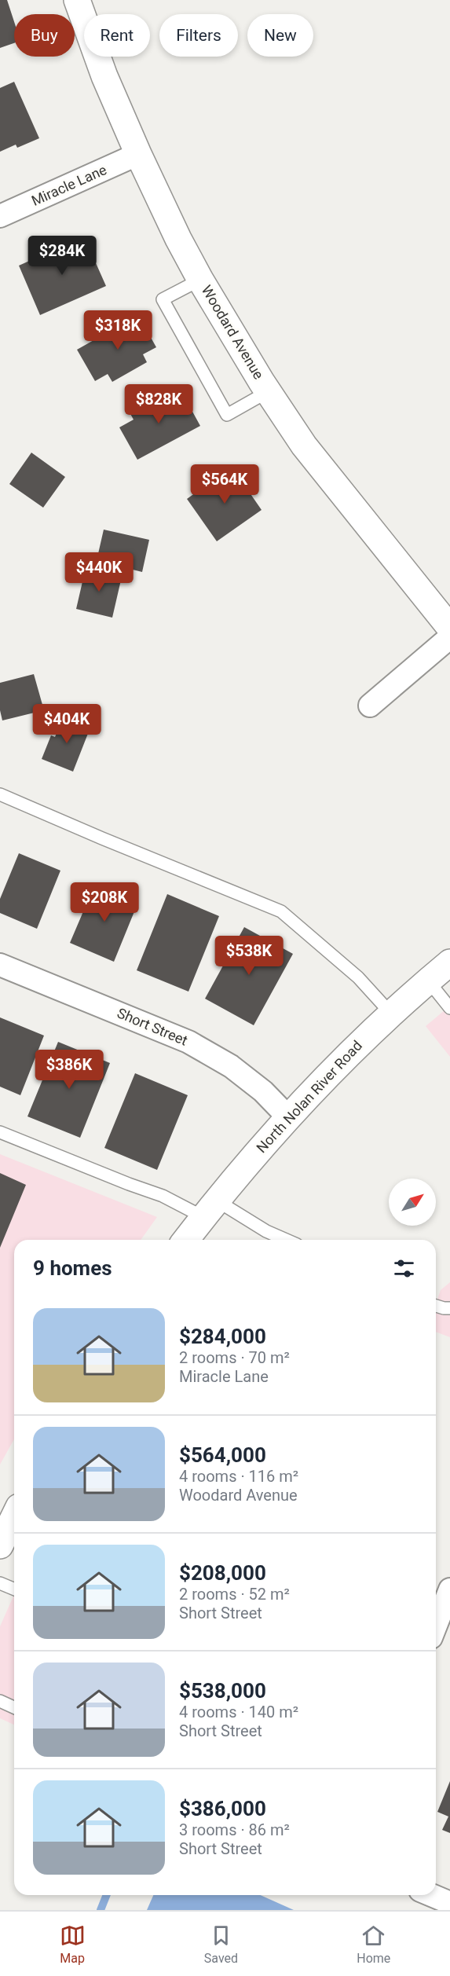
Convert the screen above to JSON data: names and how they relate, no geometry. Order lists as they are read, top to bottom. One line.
{"streets":{"street":["Miracle Lane","Woodard Avenue","Short Street","North Nolan River Road"]},"crossings":[["Miracle Lane","Woodard Avenue"],["Short Street","North Nolan River Road"]],"north":"top right","page":{"chip":["Buy","Rent","Filters","New"],"price":["$284K","$318K","$828K","$564K","$440K","$404K","$208K","$538K","$386K"],"heading":"9 homes","list":[{"name":"$284,000","note":"2 rooms · 70 m² · Miracle Lane"},{"name":"$564,000","note":"4 rooms · 116 m² · Woodard Avenue"},{"name":"$208,000","note":"2 rooms · 52 m² · Short Street"},{"name":"$538,000","note":"4 rooms · 140 m² · Short Street"},{"name":"$386,000","note":"3 rooms · 86 m² · Short Street"}],"tabs":["Map","Saved","Home"]}}
